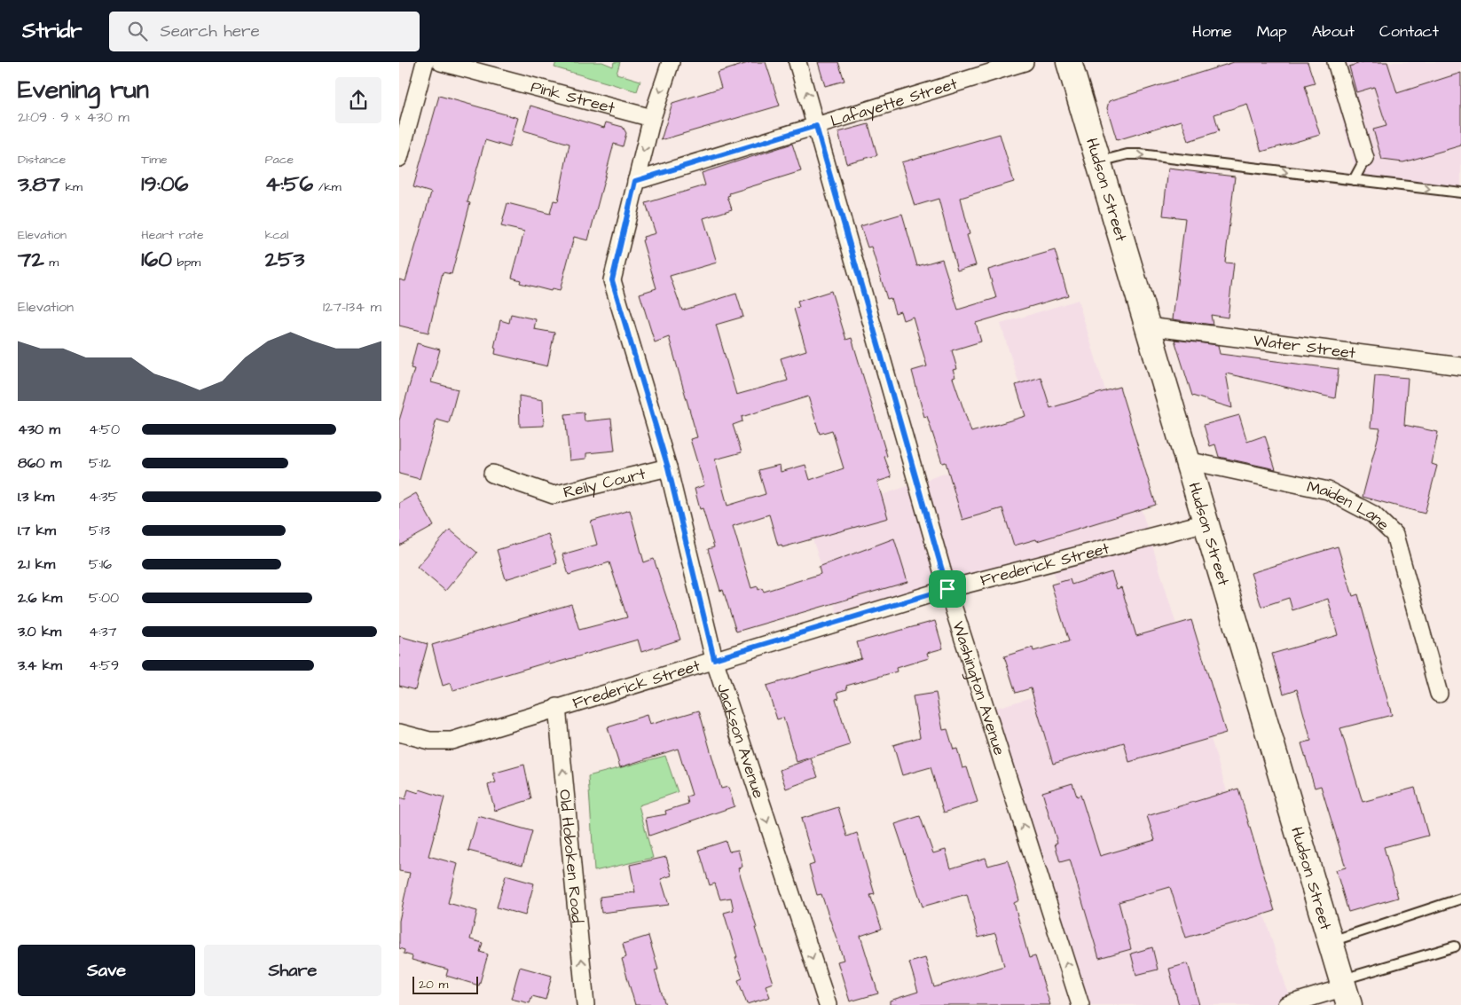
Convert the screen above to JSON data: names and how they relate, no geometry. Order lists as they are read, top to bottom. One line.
{"streets":{"main road":["Hudson Street"],"street":["Pink Street","Lafayette Street","Water Street","Reily Court","Maiden Lane","Frederick Street","Washington Avenue","Jackson Avenue","Old Hoboken Road"]},"crossings":[["Pink Street","Jackson Avenue"],["Lafayette Street","Washington Avenue"],["Lafayette Street","Jackson Avenue"],["Hudson Street","Water Street"],["Hudson Street","Maiden Lane"],["Hudson Street","Frederick Street"],["Reily Court","Jackson Avenue"],["Frederick Street","Washington Avenue"],["Frederick Street","Jackson Avenue"],["Frederick Street","Old Hoboken Road"]],"one_way":["Washington Avenue","Jackson Avenue","Old Hoboken Road"],"scale_bar":"20 m","page":{"header":"Stridr","search":"Search here","nav":["Home","Map","About","Contact"],"heading":["Evening run","21:09 · 9 × 430 m"],"stats":[["Distance","3.87 km"],["Time","19:06"],["Pace","4:56 /km"],["Elevation","72 m"],["Heart rate","160 bpm"],["kcal","253"]],"chart":["Elevation","127–134 m"],"list":[{"name":"430 m","note":"4:50"},{"name":"860 m","note":"5:12"},{"name":"1.3 km","note":"4:35"},{"name":"1.7 km","note":"5:13"},{"name":"2.1 km","note":"5:16"},{"name":"2.6 km","note":"5:00"},{"name":"3.0 km","note":"4:37"},{"name":"3.4 km","note":"4:59"}],"buttons":["Save","Share"],"scale":"20 m"}}
